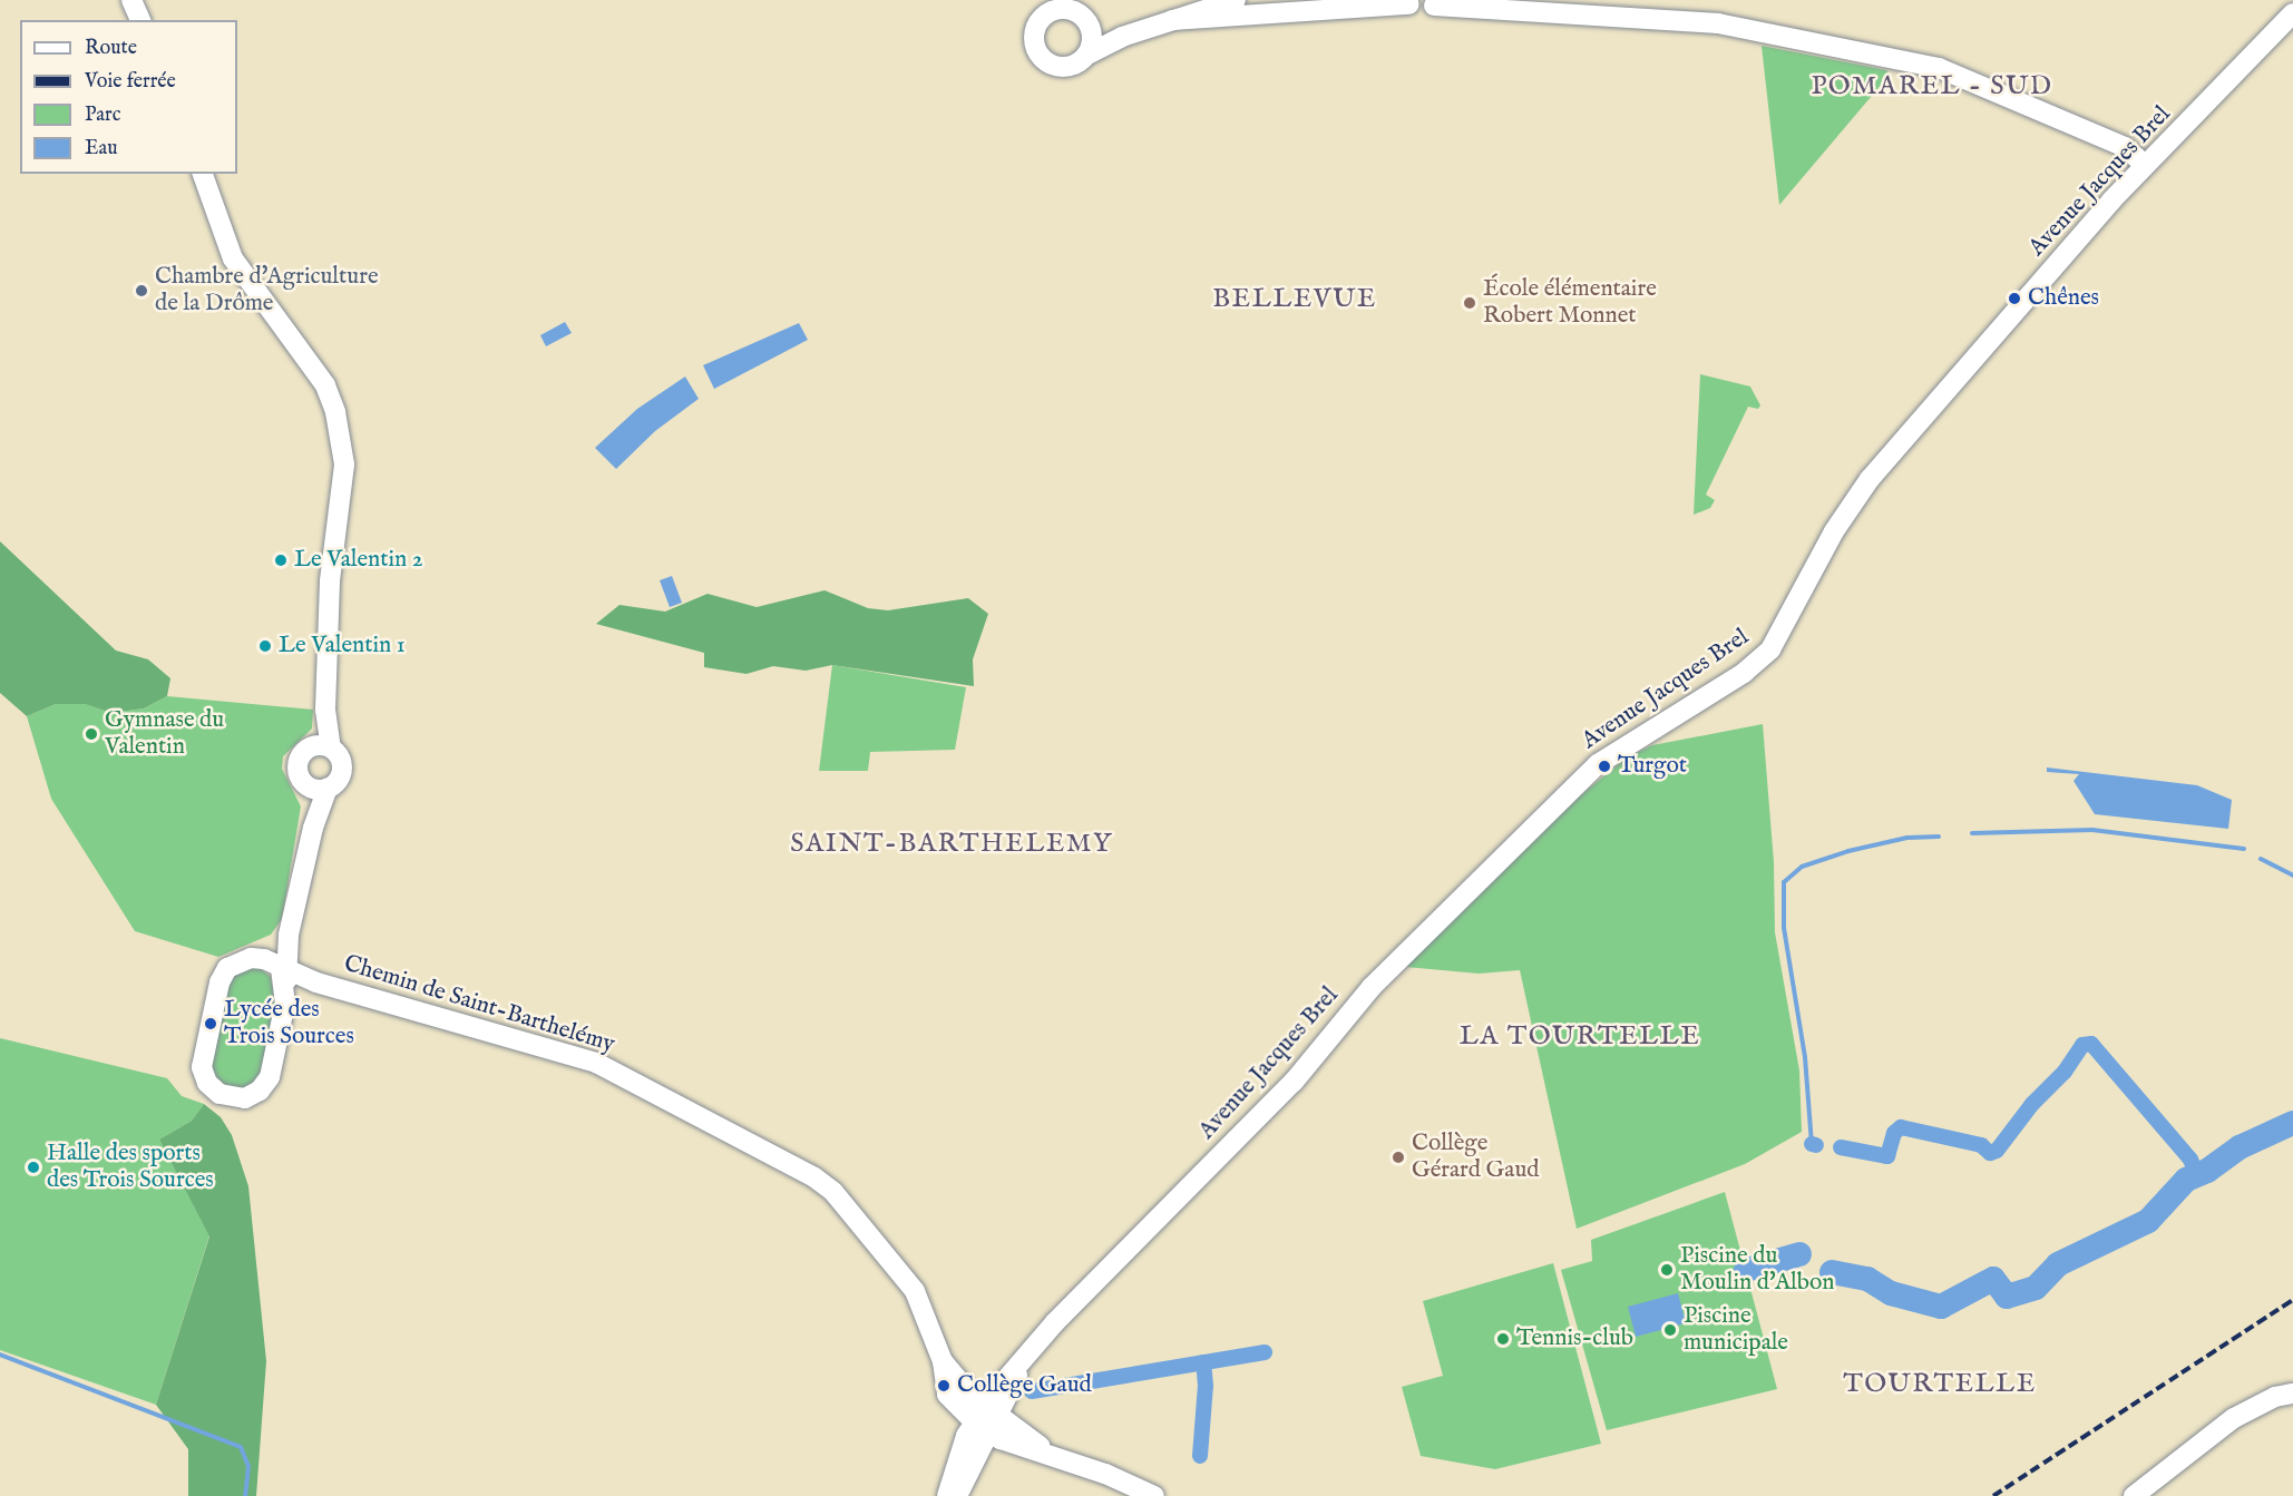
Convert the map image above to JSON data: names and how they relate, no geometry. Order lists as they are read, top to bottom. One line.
{"streets":{"street":["Avenue Jacques Brel","Chemin de Saint-Barthelémy"]},"crossings":[["Avenue Jacques Brel","Chemin de Saint-Barthelémy"]],"districts":["POMAREL - SUD","BELLEVUE","SAINT-BARTHELEMY","LA TOURTELLE","TOURTELLE"],"places":["Chambre d'Agriculture de la Drôme","Chênes","École élémentaire Robert Monnet","Le Valentin 2","Le Valentin 1","Gymnase du Valentin","Turgot","Lycée des Trois Sources","Collège Gérard Gaud","Halle des sports des Trois Sources","Piscine du Moulin d'Albon","Piscine municipale","Tennis-club","Collège Gaud"],"legend":["Route","Voie ferrée","Parc","Eau"]}
